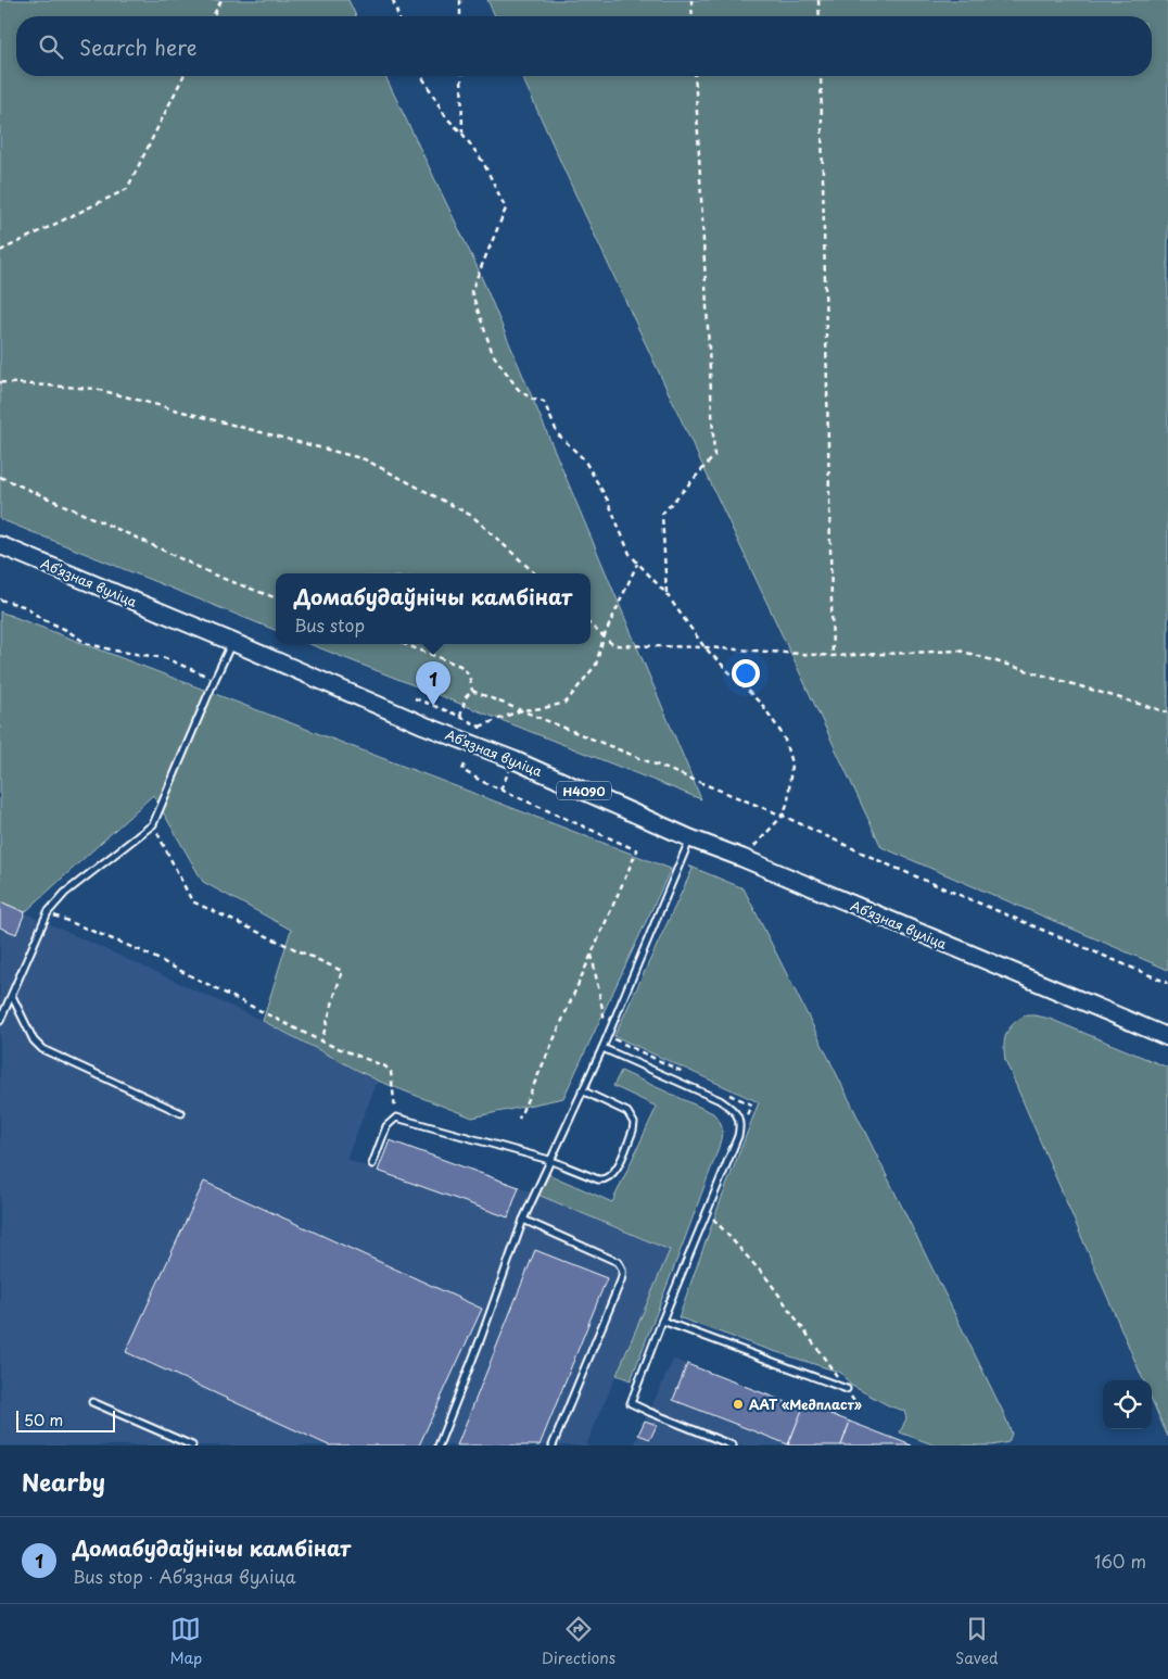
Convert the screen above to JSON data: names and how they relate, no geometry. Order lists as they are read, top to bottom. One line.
{"streets":{"main road":["Абʼязная вуліца","Н4090"]},"places":["ААТ «Медпласт»"],"scale_bar":"50 m","page":{"search":"Search here","popup":["Домабудаўнічы камбінат","Bus stop"],"pins":"1","scale":"50 m","heading":"Nearby","list":[{"mark":"1","name":"Домабудаўнічы камбінат","note":"Bus stop · Абʼязная вуліца","value":"160 m"}],"nav":["Map","Directions","Saved"]}}
